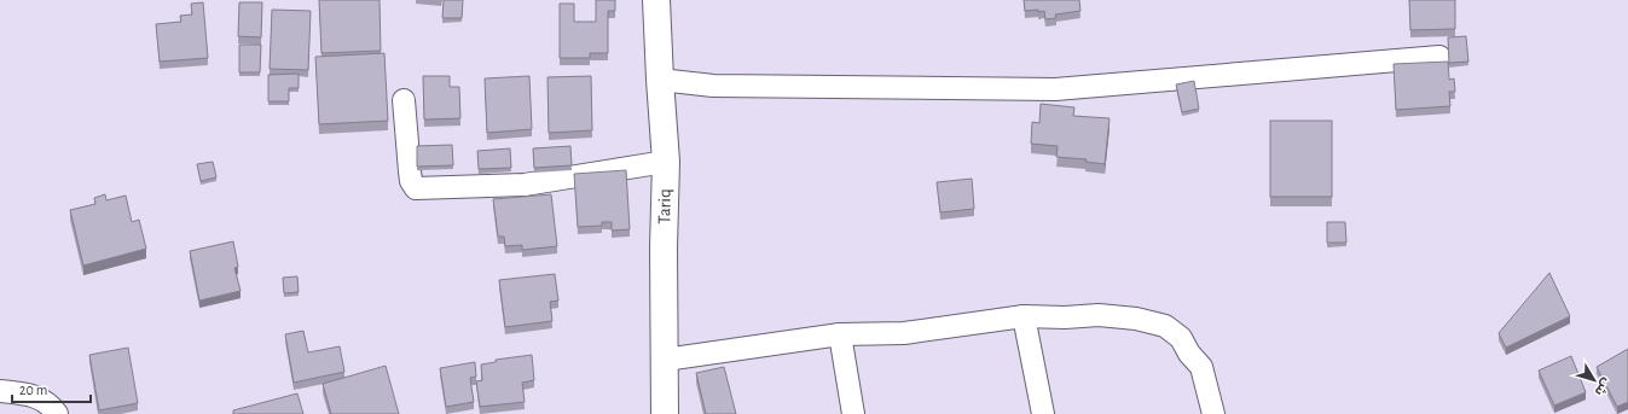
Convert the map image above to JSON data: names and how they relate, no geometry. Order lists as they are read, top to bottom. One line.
{"streets":{"main road":["Tariq"]},"scale_bar":"20 m","north":"bottom right"}
